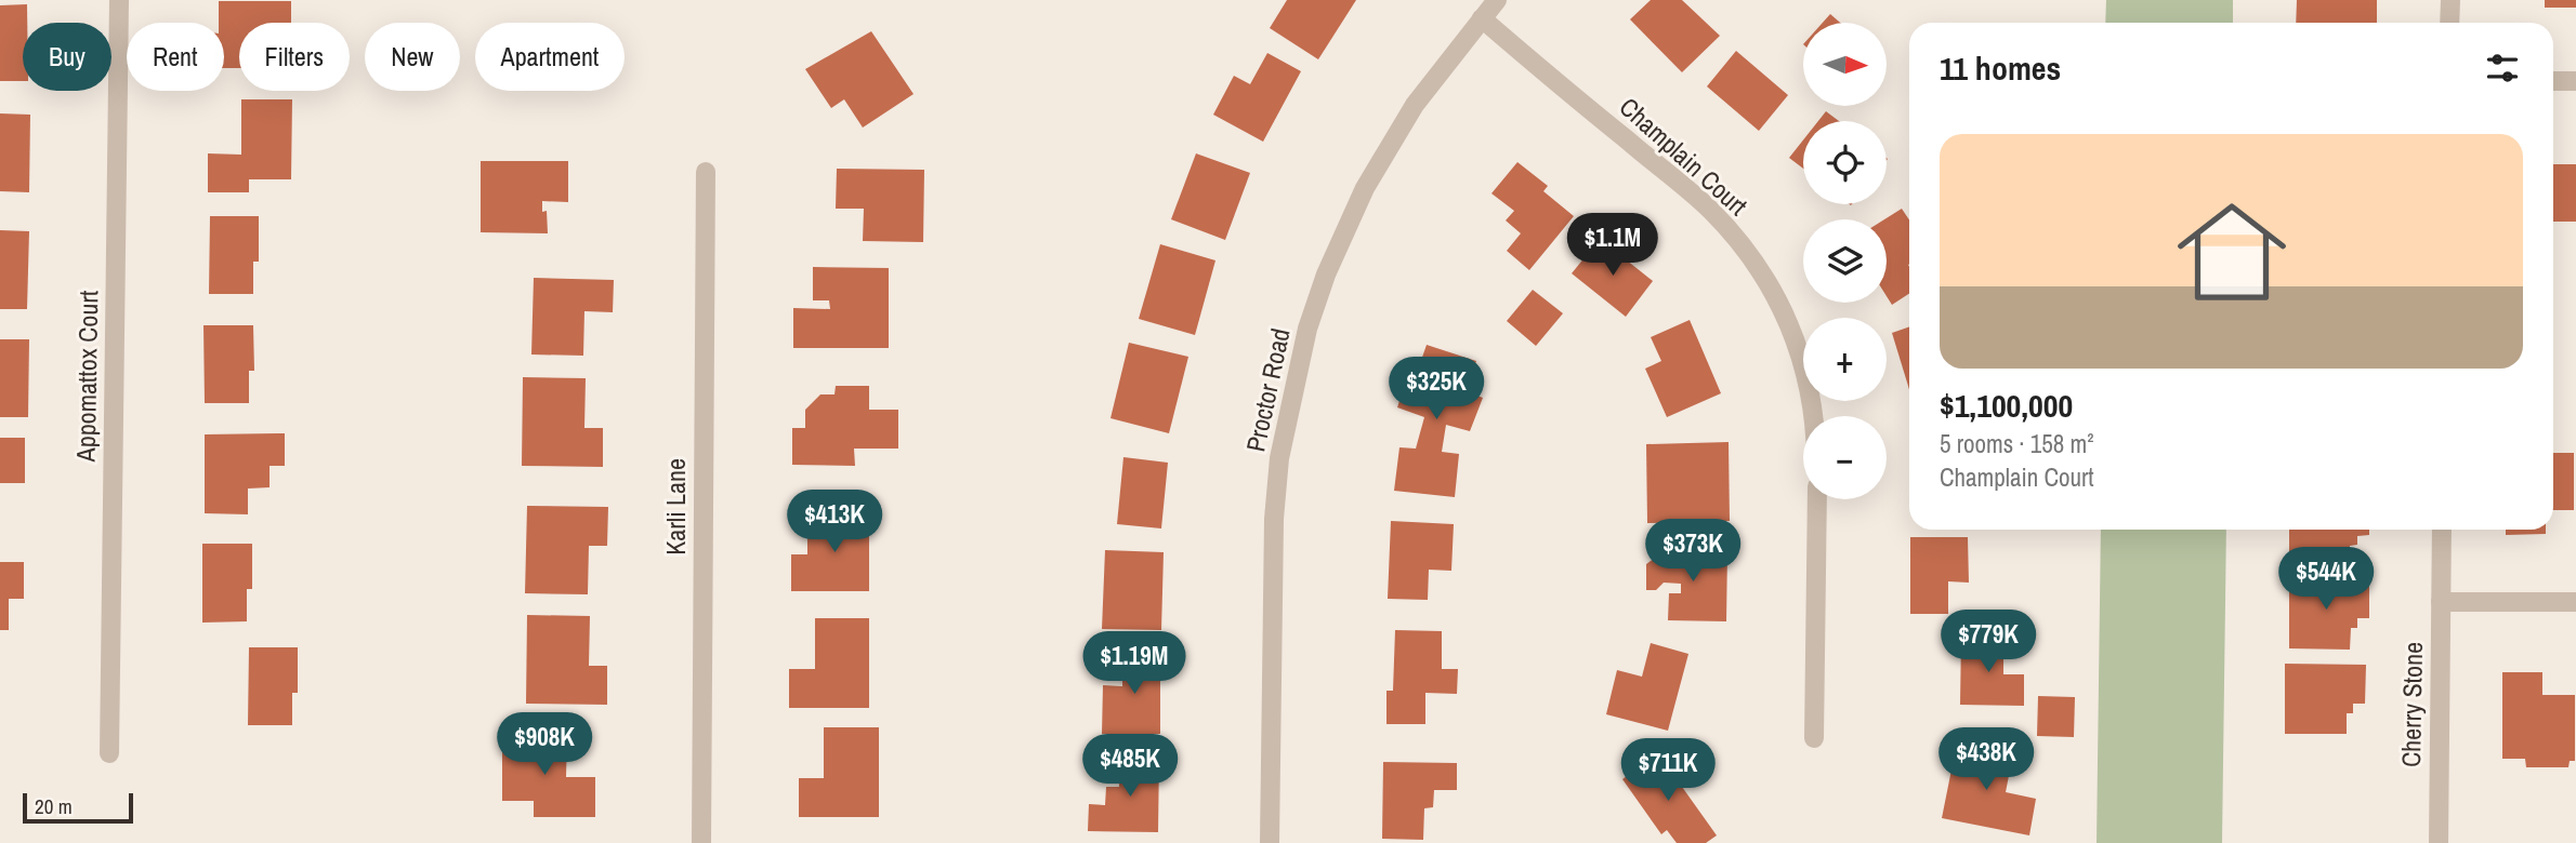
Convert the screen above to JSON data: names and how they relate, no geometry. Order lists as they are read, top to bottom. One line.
{"streets":{"street":["Champlain Court","Appomattox Court","Proctor Road","Karli Lane","Cherry Stone"]},"crossings":[["Champlain Court","Proctor Road"]],"scale_bar":"20 m","north":"right","page":{"map_buttons":["+","−"],"chip":["Buy","Rent","Filters","New","Apartment"],"heading":"11 homes","list":[{"name":"$1,100,000","note":"5 rooms · 158 m² · Champlain Court"}],"price":["$1.1M","$325K","$413K","$373K","$544K","$779K","$1.19M","$908K","$438K","$485K","$711K"],"scale":"20 m"}}
